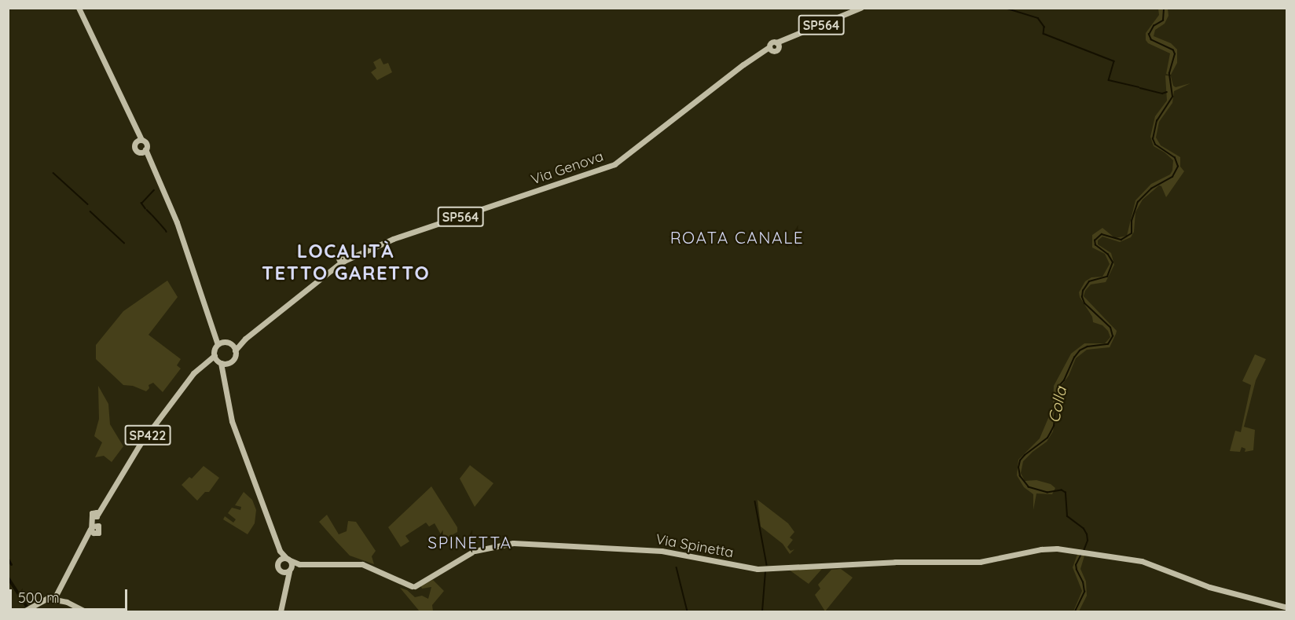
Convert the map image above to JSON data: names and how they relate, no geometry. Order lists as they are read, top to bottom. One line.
{"streets":{"main road":["SP564","Via Genova","SP422","Via Spinetta"]},"districts":["ROATA CANALE","LOCALITÀ TETTO GARETTO","SPINETTA"],"water":["Colla"],"scale_bar":"500 m"}
